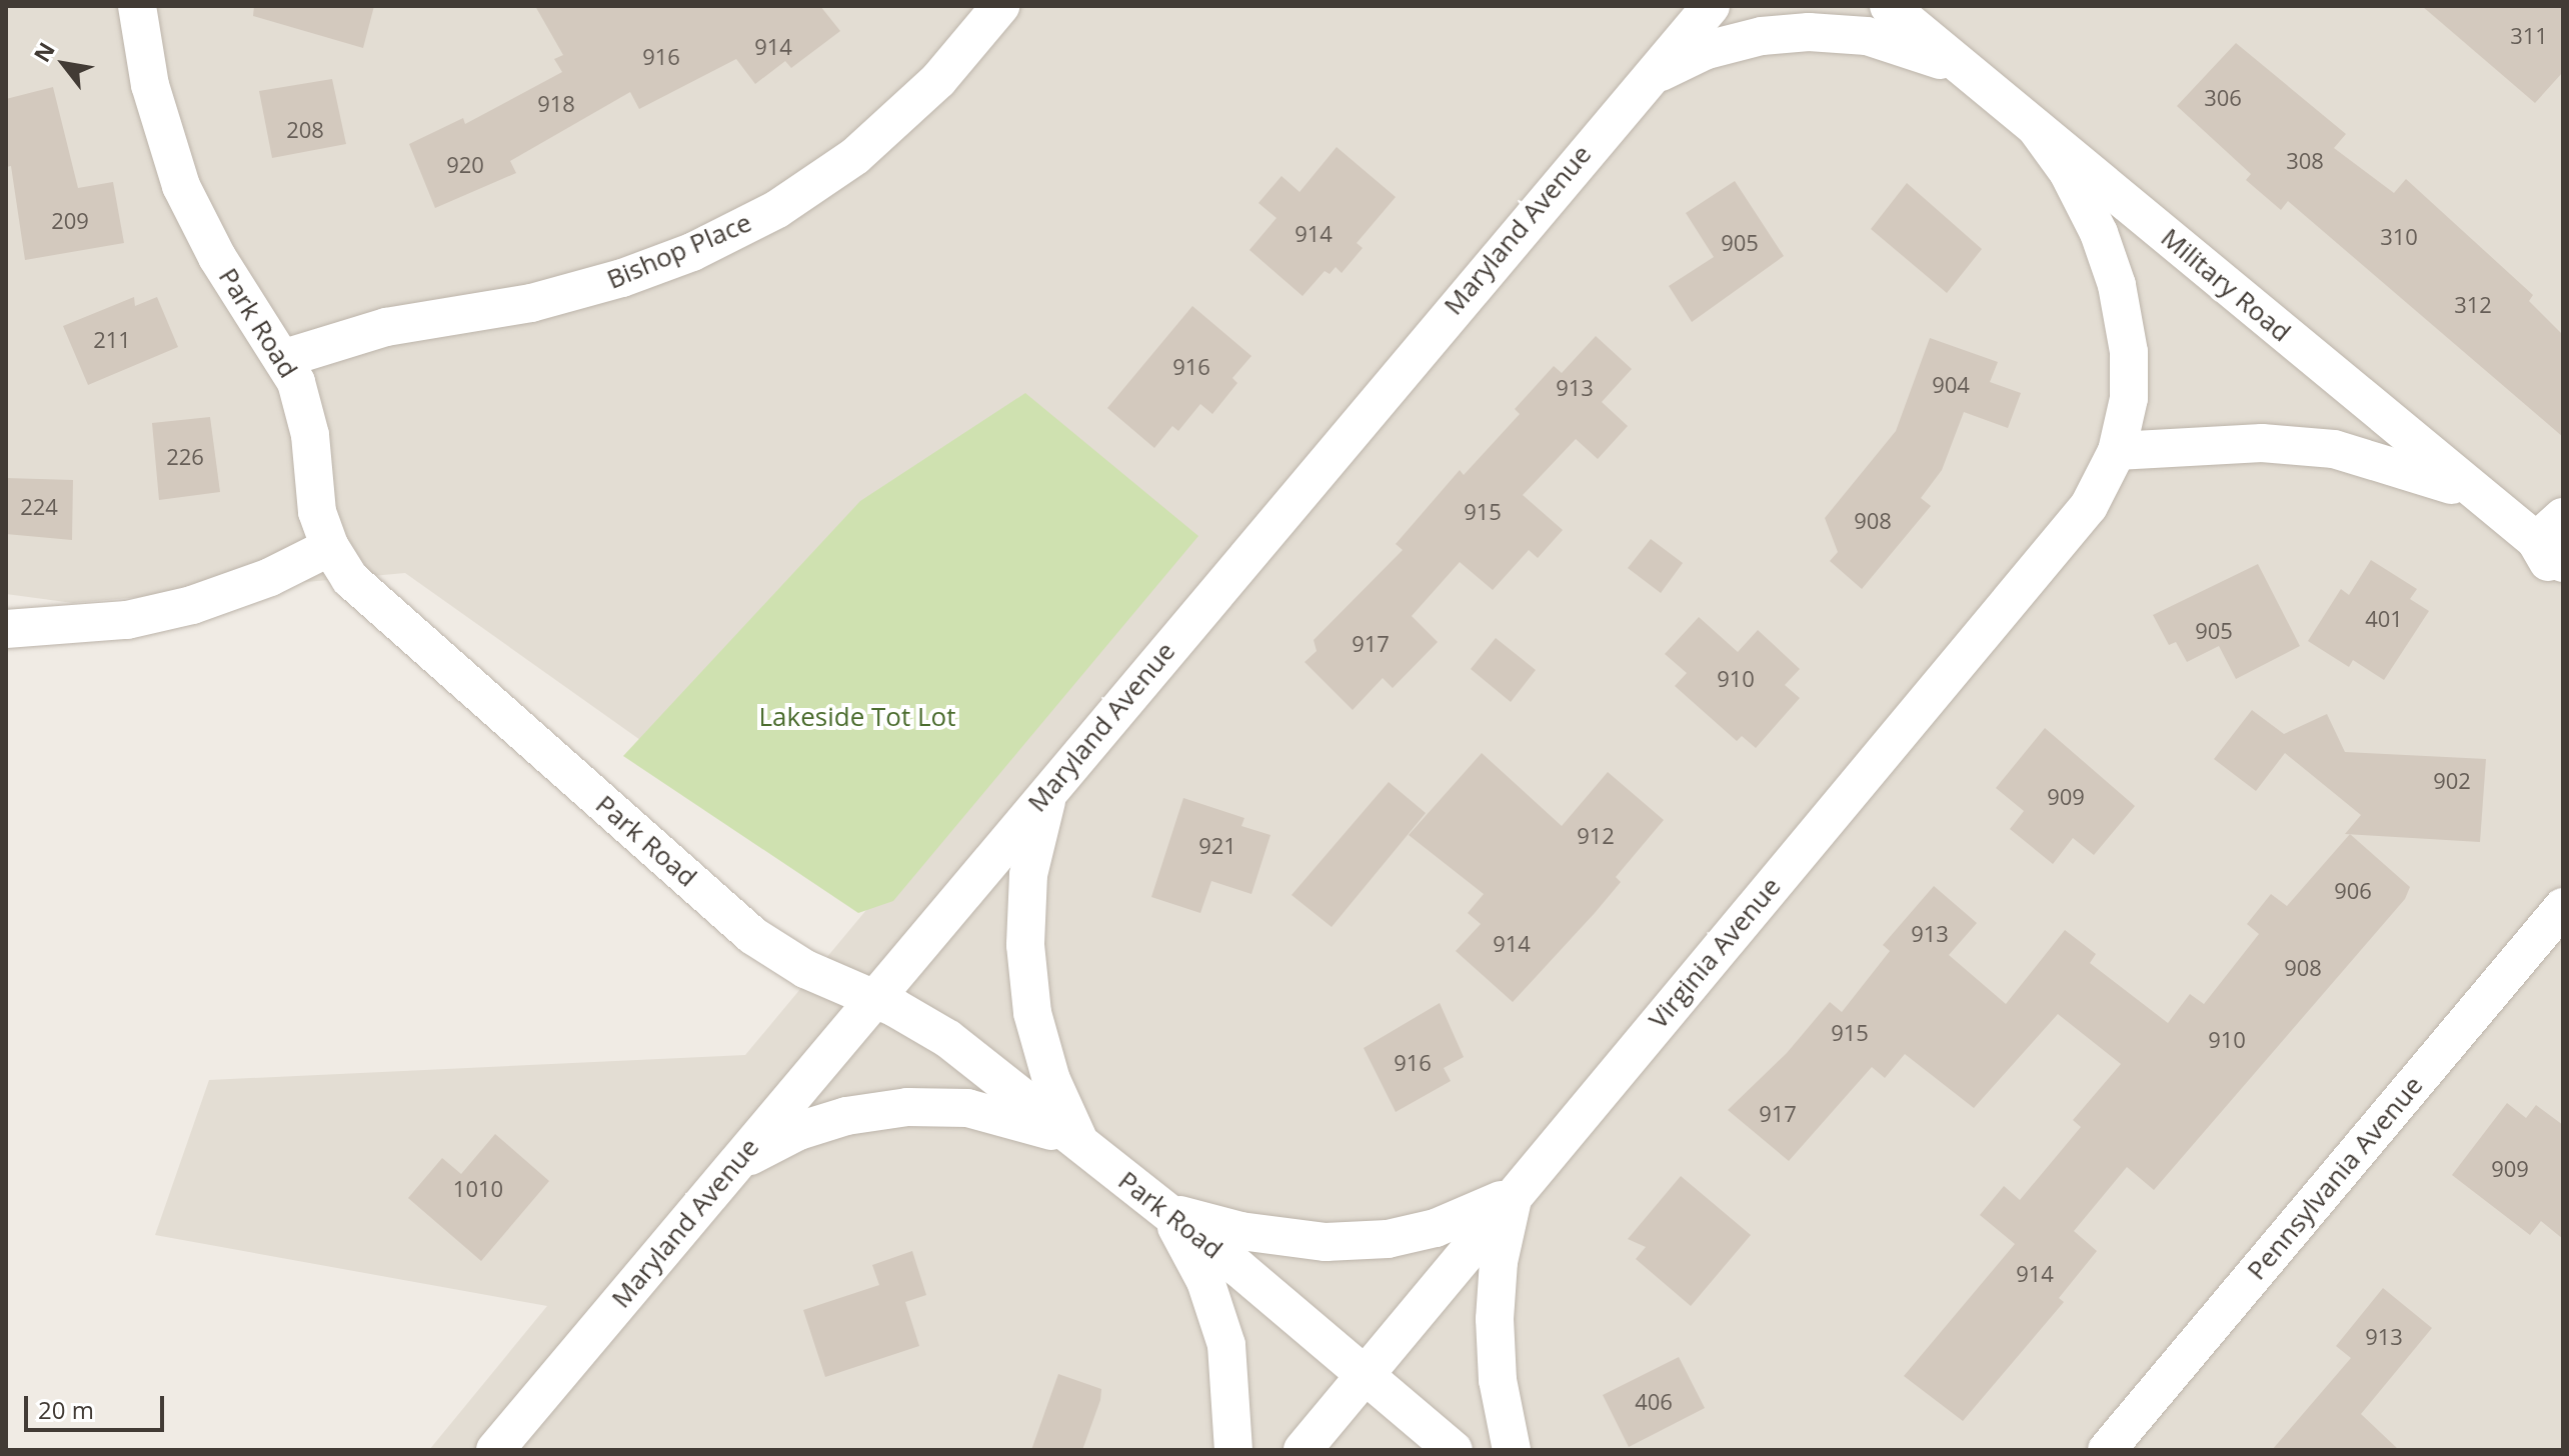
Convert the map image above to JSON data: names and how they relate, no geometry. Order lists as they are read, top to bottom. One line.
{"streets":{"street":["Maryland Avenue","Bishop Place","Military Road","Park Road","Virginia Avenue","Pennsylvania Avenue"]},"crossings":[["Maryland Avenue","Park Road"],["Bishop Place","Park Road"],["Military Road","Virginia Avenue"],["Park Road","Virginia Avenue"]],"parks":["Lakeside Tot Lot"],"house_numbers":["311","914","916","306","918","208","308","920","209","914","310","905","312","211","916","904","913","226","224","915","908","401","905","917","910","902","909","912","921","906","913","914","908","915","910","916","917","909","1010","914","913","406"],"scale_bar":"20 m","north":"top left"}
